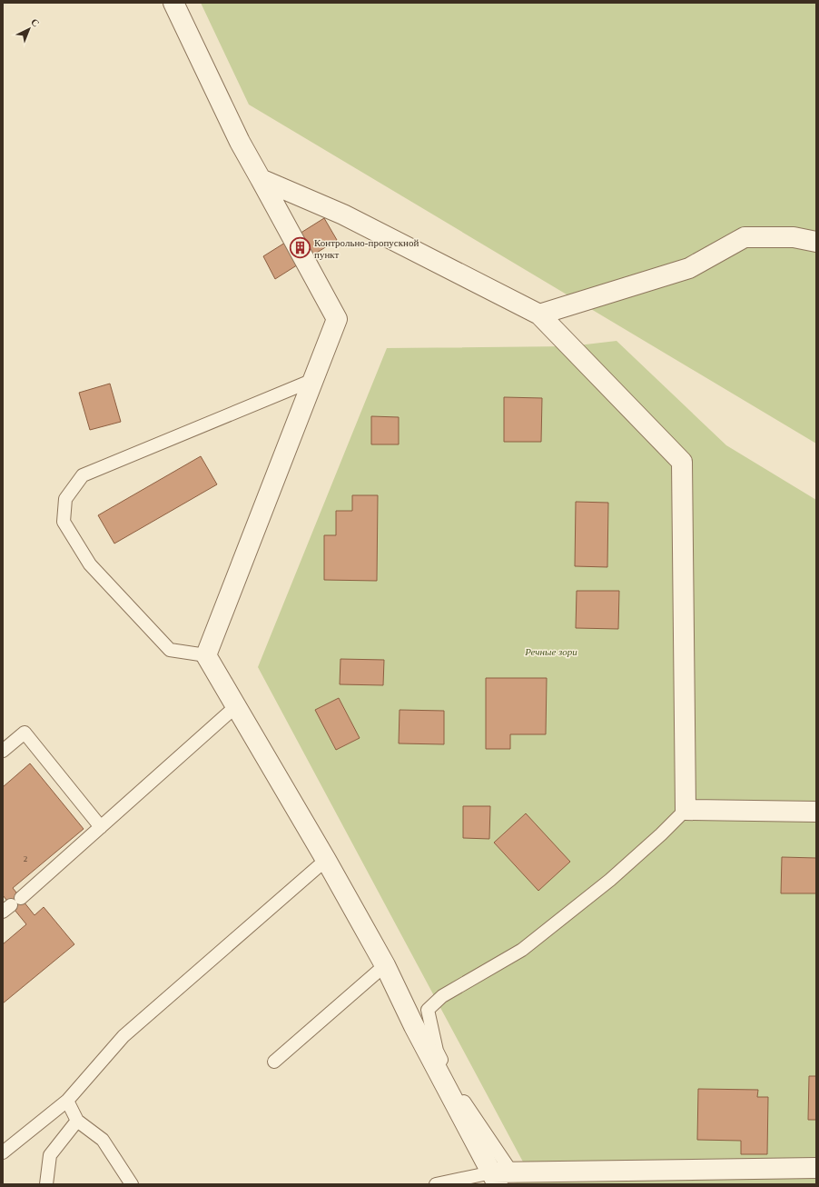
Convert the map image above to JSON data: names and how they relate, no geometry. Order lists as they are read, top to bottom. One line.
{"parks":["Речные зори"],"places":{"building":["Контрольно-пропускной пункт"]},"house_numbers":["2"],"north":"top right"}
